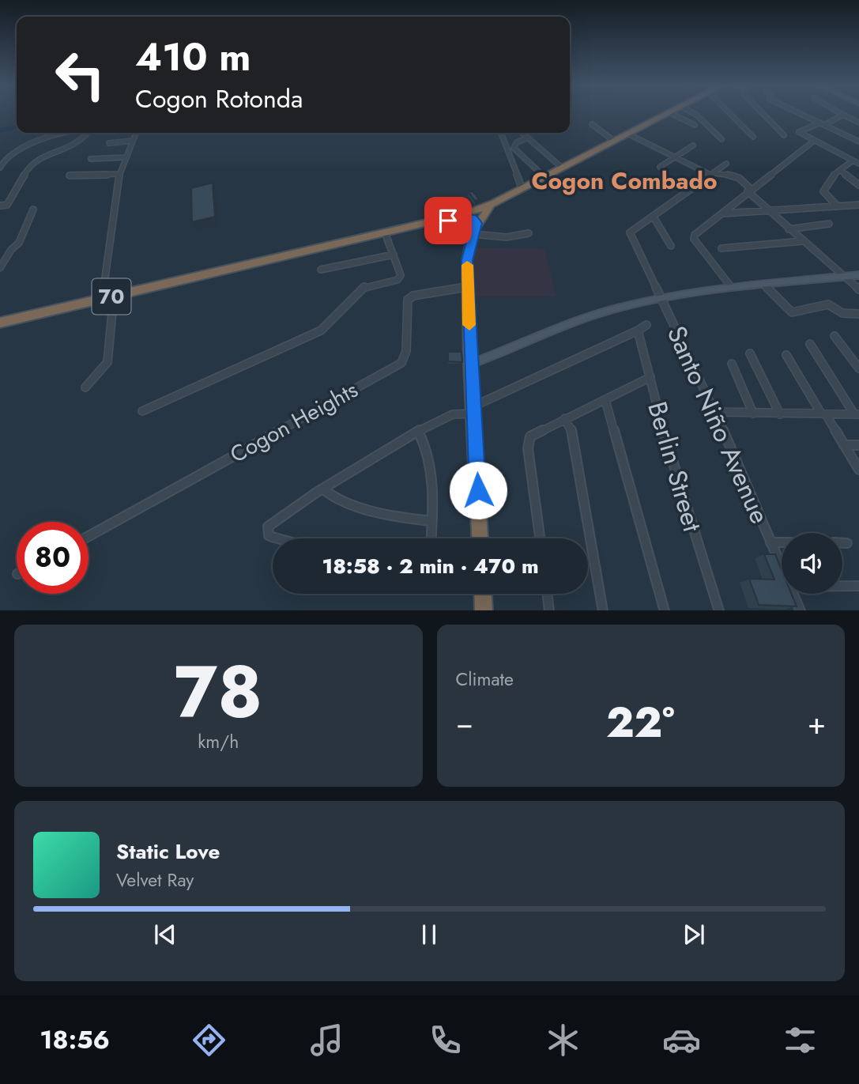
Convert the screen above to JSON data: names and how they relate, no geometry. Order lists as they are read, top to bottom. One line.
{"streets":{"highway":["70"],"street":["Cogon Heights","Santo Niño Avenue","Berlin Street"]},"districts":["Cogon Combado"],"page":{"turn":["410 m","Cogon Rotonda"],"limit":"80","trip":"18:58 · 2 min · 470 m","tile":[["78","km/h"],"Climate"],"heat":["−","22°","+"],"song":["Static Love","Velvet Ray"],"tabs":"18:56"}}
